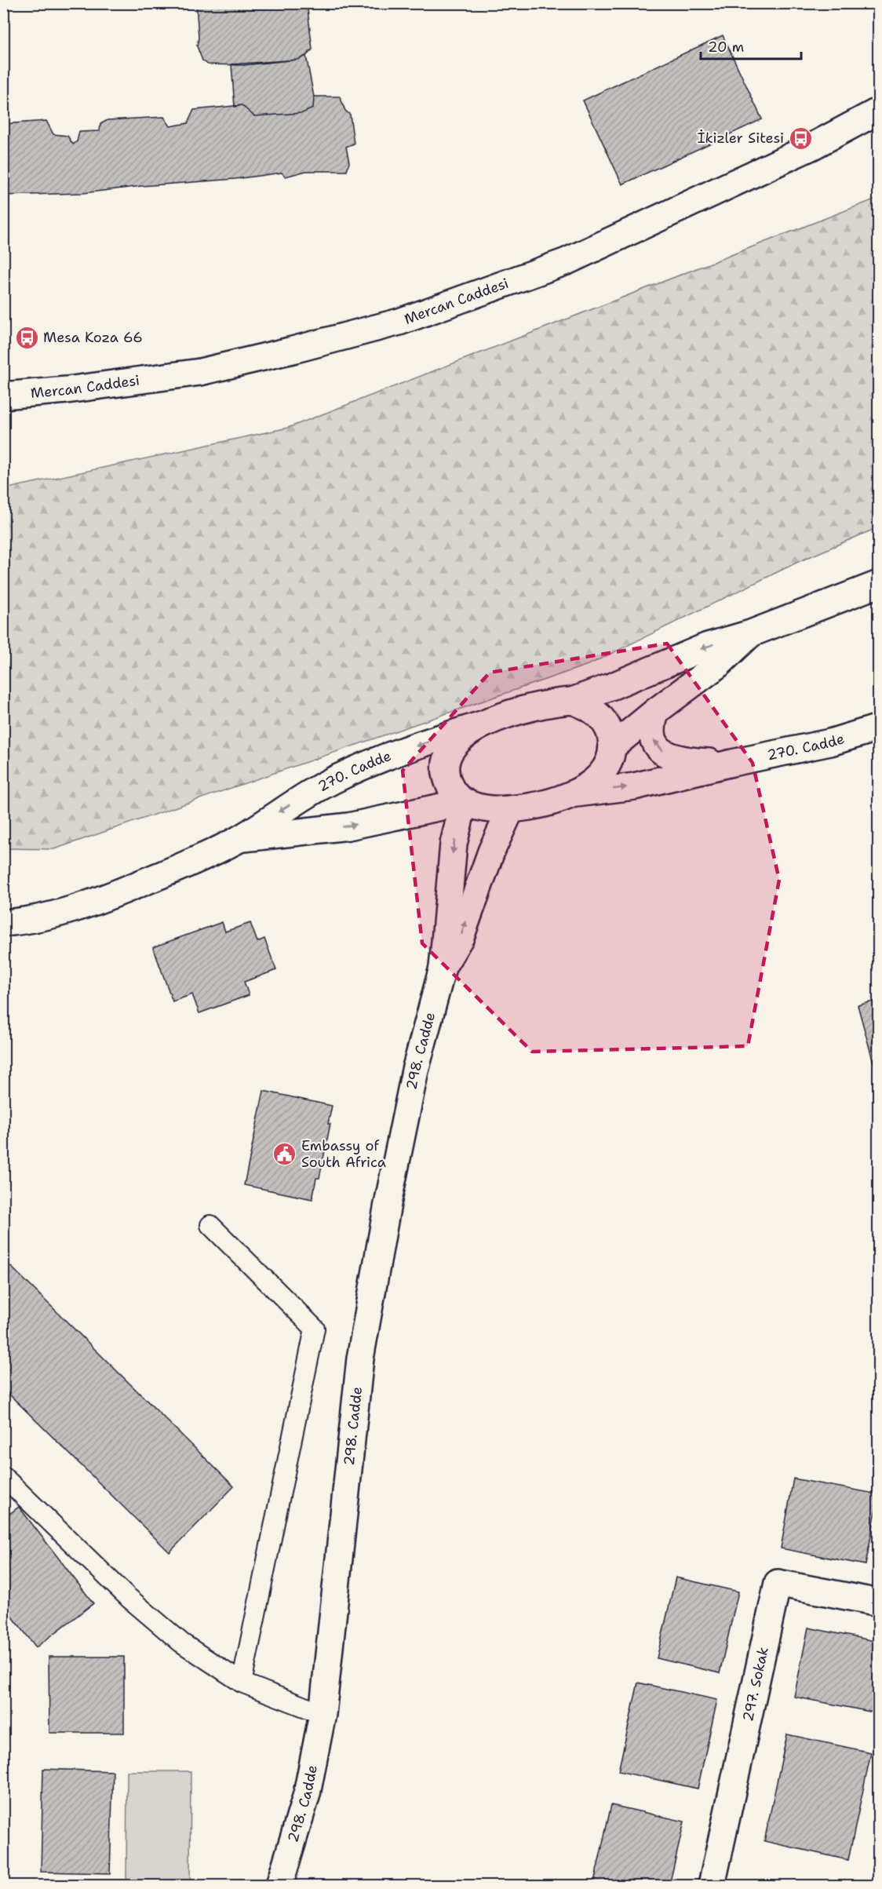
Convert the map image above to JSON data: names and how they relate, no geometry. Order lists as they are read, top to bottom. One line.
{"streets":{"street":["Mercan Caddesi","270. Cadde","298. Cadde","297. Sokak"]},"places":{"bus stop":["İkizler Sitesi","Mesa Koza 66"],"public building":["Embassy of South Africa"]},"scale_bar":"20 m"}
